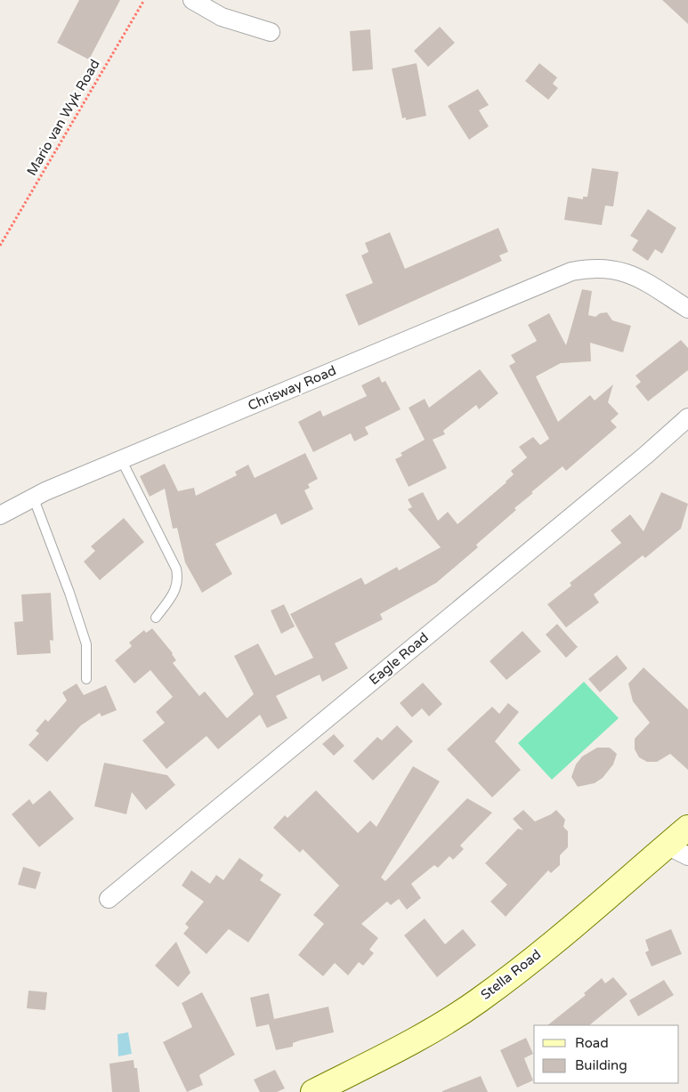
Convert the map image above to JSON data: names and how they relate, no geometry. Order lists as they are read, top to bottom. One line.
{"streets":{"main road":["Stella Road"],"street":["Chrisway Road","Eagle Road"],"path":["Mario van Wyk Road"]},"legend":["Road","Building"]}
